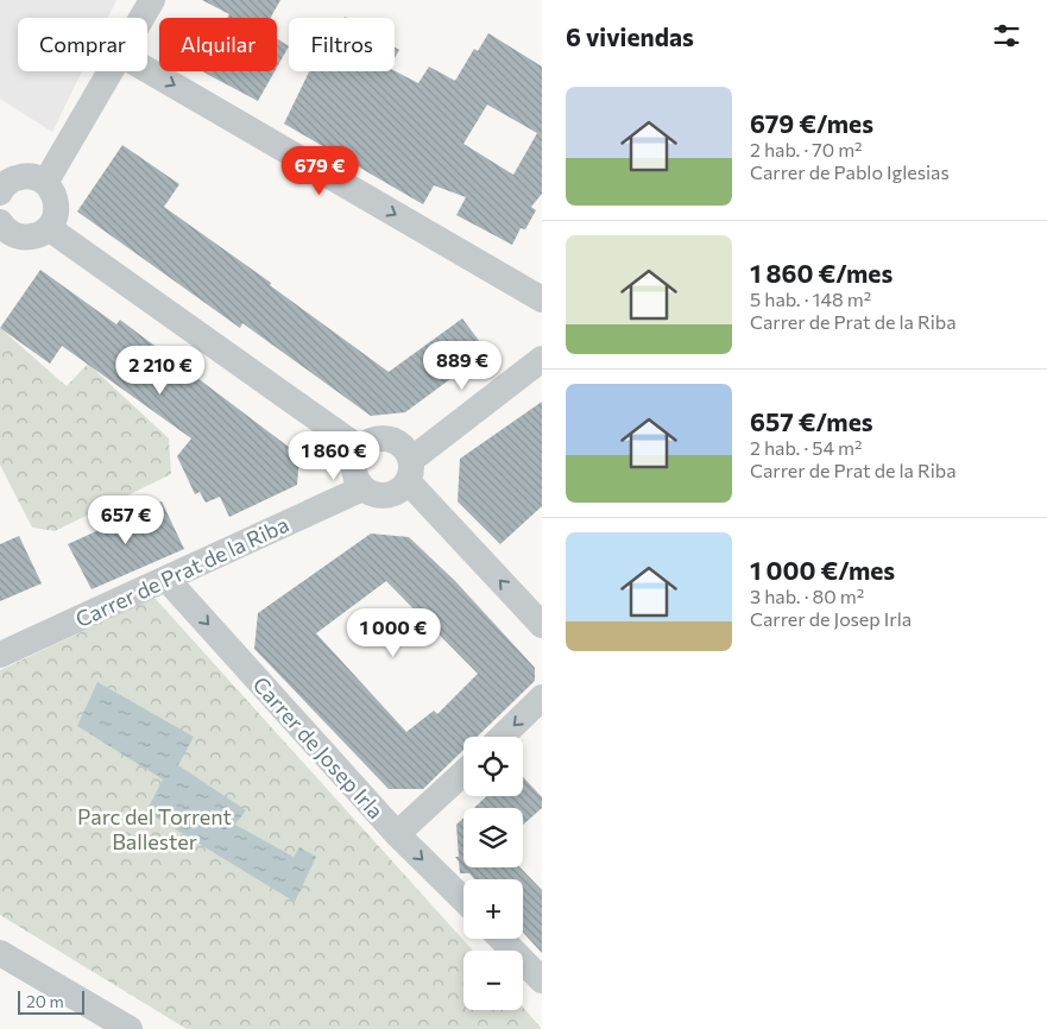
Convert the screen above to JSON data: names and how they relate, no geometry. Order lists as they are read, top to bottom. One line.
{"streets":{"street":["Carrer de Prat de la Riba","Carrer de Josep Irla"]},"crossings":[["Carrer de Prat de la Riba","Carrer de Josep Irla"]],"one_way":["Carrer de Josep Irla"],"parks":["Parc del Torrent Ballester"],"scale_bar":"20 m","page":{"heading":"6 viviendas","chip":["Comprar","Alquilar","Filtros"],"list":[{"name":"679 €/mes","note":"2 hab. · 70 m² · Carrer de Pablo Iglesias"},{"name":"1 860 €/mes","note":"5 hab. · 148 m² · Carrer de Prat de la Riba"},{"name":"657 €/mes","note":"2 hab. · 54 m² · Carrer de Prat de la Riba"},{"name":"1 000 €/mes","note":"3 hab. · 80 m² · Carrer de Josep Irla"}],"price":["679 €","889 €","2 210 €","1 860 €","657 €","1 000 €"],"map_buttons":["+","−"],"scale":"20 m"}}
